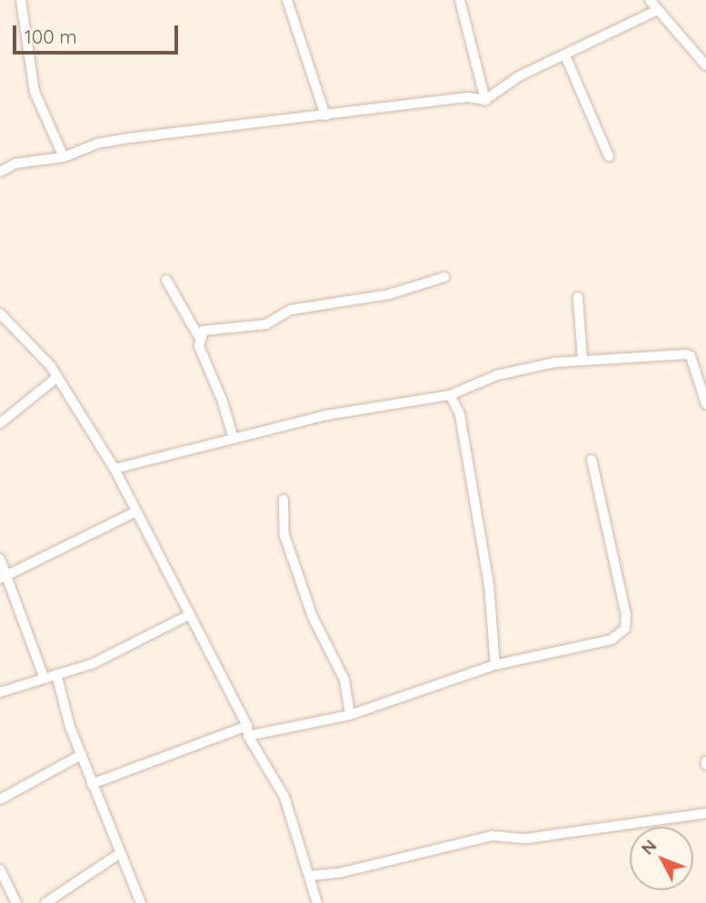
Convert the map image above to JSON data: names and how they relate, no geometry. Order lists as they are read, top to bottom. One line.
{"scale_bar":"100 m","north":"top left"}
